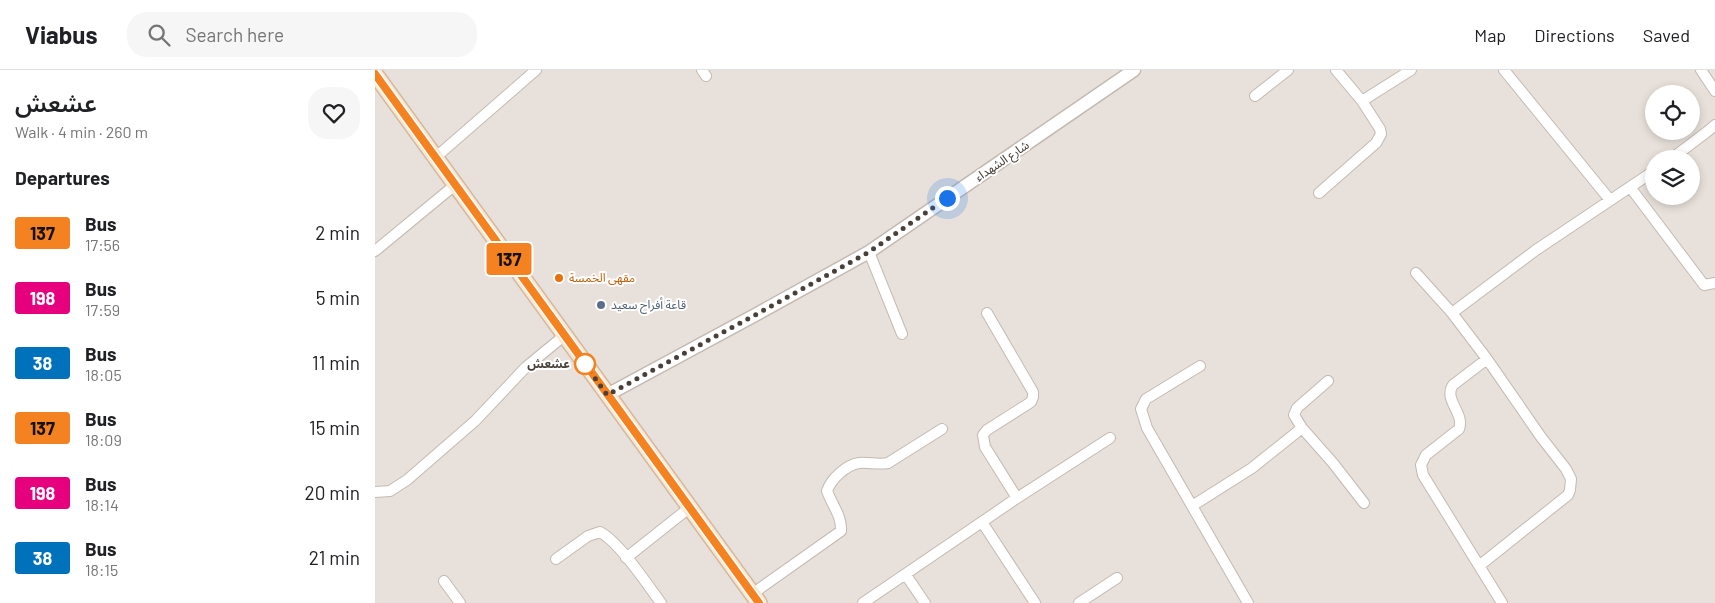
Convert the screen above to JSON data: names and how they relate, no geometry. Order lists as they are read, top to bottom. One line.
{"streets":{"street":["شارع الشهداء"]},"places":["مقهى الخمسة","قاعة أفراح سعيد","عشعش"],"lines":["bus line 137"],"page":{"header":"Viabus","search":"Search here","nav":["Map","Directions","Saved"],"heading":[["عشعش","Walk · 4 min · 260 m"],"Departures"],"on_map":"137","list":[{"mark":"137","name":"Bus","note":"17:56","value":"2 min"},{"mark":"198","name":"Bus","note":"17:59","value":"5 min"},{"mark":"38","name":"Bus","note":"18:05","value":"11 min"},{"mark":"137","name":"Bus","note":"18:09","value":"15 min"},{"mark":"198","name":"Bus","note":"18:14","value":"20 min"},{"mark":"38","name":"Bus","note":"18:15","value":"21 min"}]}}
